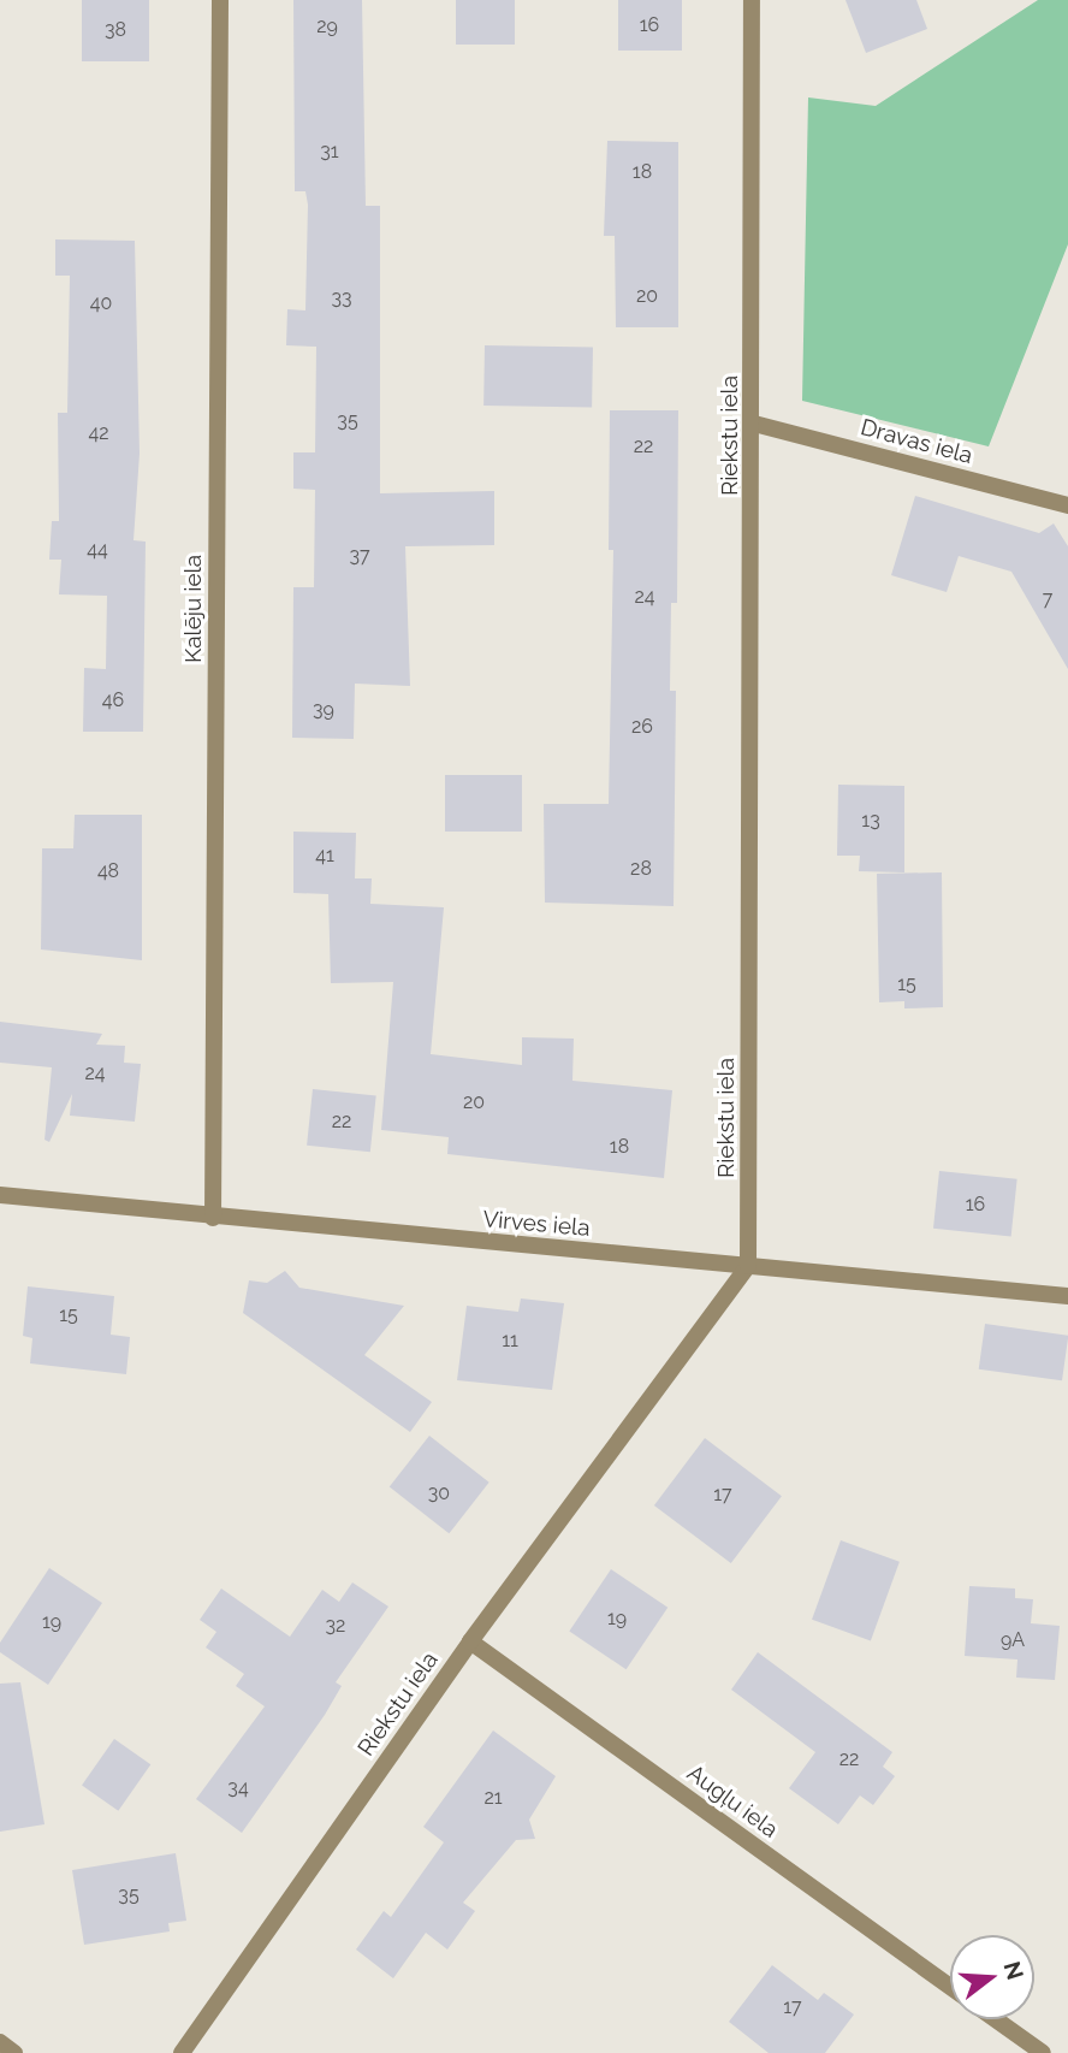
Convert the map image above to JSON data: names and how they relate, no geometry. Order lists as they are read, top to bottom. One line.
{"streets":{"street":["Riekstu iela","Dravas iela","Kalēju iela","Virves iela","Augļu iela"]},"crossings":[["Riekstu iela","Dravas iela"],["Riekstu iela","Virves iela"],["Riekstu iela","Augļu iela"],["Kalēju iela","Virves iela"]],"house_numbers":["16","29","38","31","18","20","33","40","35","42","22","44","37","24","7","46","39","26","13","41","28","48","15","24","20","22","18","16","15","11","30","17","19","19","32","9A","22","34","21","35","17"],"north":"right"}
